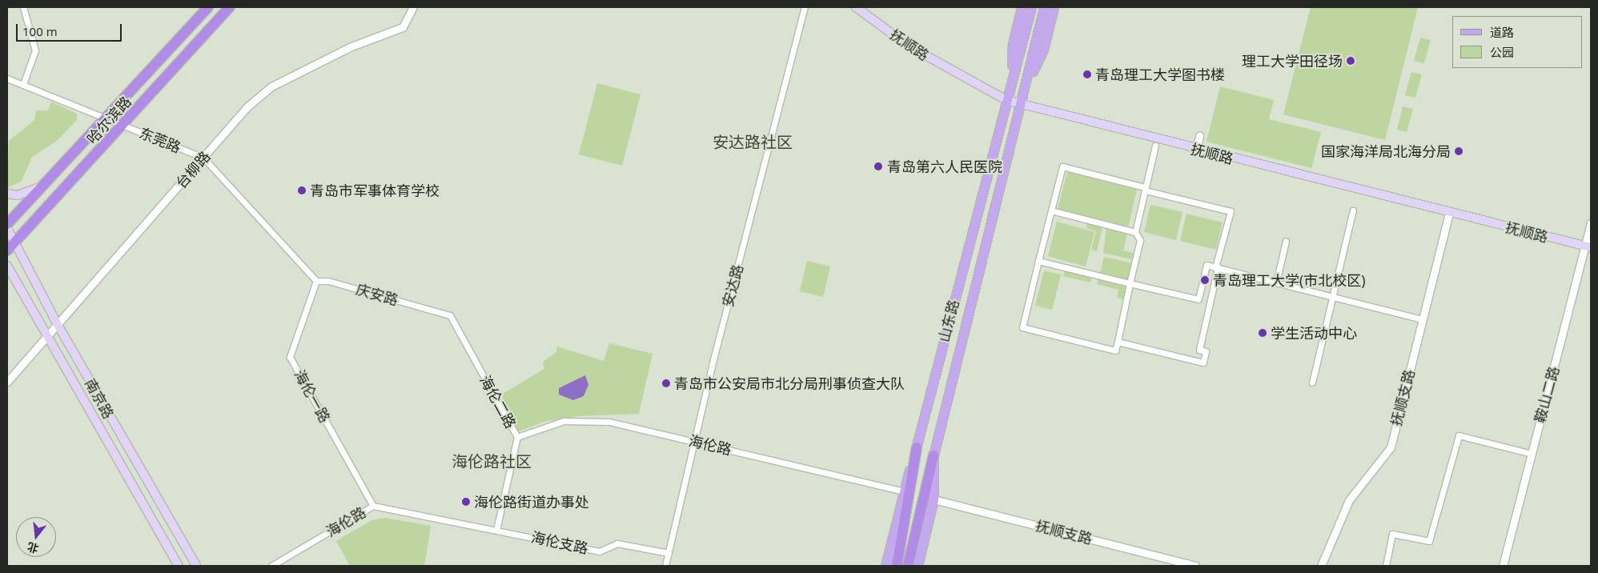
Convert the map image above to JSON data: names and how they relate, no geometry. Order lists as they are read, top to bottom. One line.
{"streets":{"highway":["哈尔滨路"],"main road":["抚顺路","山东路","南京路"],"street":["东莞路","台柳路","安达路","庆安路","鞍山二路","海伦一路","抚顺支路","海伦二路","海伦路","海伦支路"]},"crossings":[["抚顺路","山东路"],["抚顺路","鞍山二路"],["抚顺路","抚顺支路"],["哈尔滨路","东莞路"],["哈尔滨路","南京路"],["东莞路","台柳路"],["东莞路","庆安路"],["东莞路","海伦一路"],["台柳路","南京路"],["安达路","海伦路"],["安达路","海伦支路"],["庆安路","海伦一路"],["庆安路","海伦二路"],["山东路","抚顺支路"],["山东路","海伦路"],["海伦一路","海伦路"],["海伦二路","海伦路"],["海伦二路","海伦支路"],["海伦路","海伦支路"]],"districts":["安达路社区","海伦路社区"],"places":["理工大学田径场","青岛理工大学图书楼","国家海洋局北海分局","青岛第六人民医院","青岛市军事体育学校","青岛理工大学(市北校区)","学生活动中心","青岛市公安局市北分局刑事侦查大队","海伦路街道办事处"],"legend":["道路","公园"],"scale_bar":"100 m","north":"bottom"}
